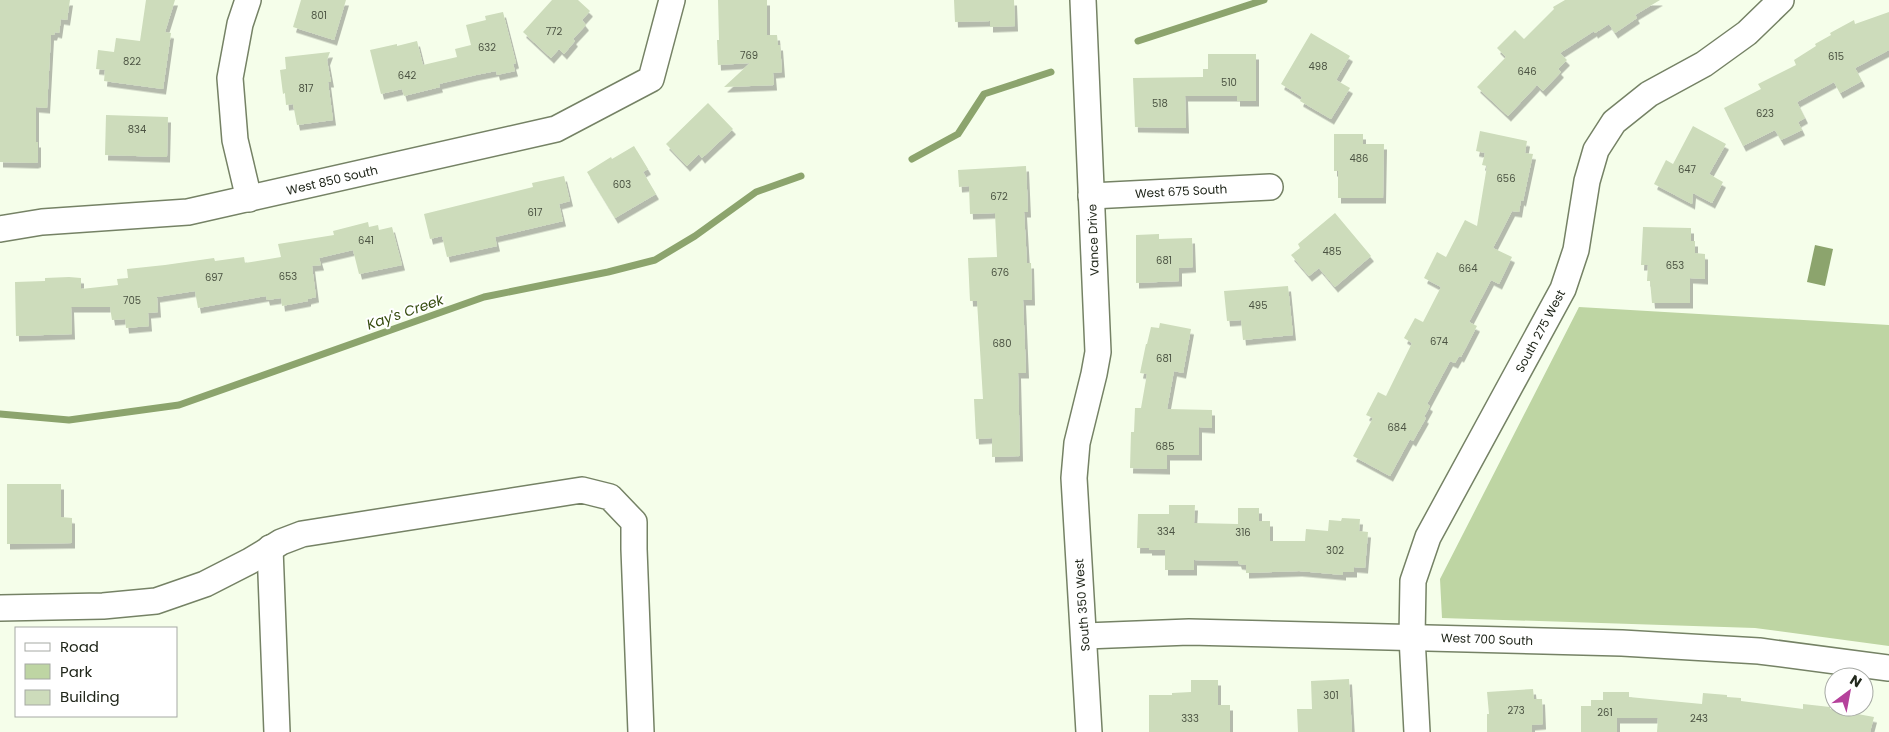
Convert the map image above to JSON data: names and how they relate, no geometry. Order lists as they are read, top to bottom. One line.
{"streets":{"street":["West 850 South","West 675 South","Vance Drive","South 275 West","South 350 West","West 700 South"]},"crossings":[["West 675 South","Vance Drive"],["Vance Drive","South 350 West"],["South 275 West","West 700 South"],["South 350 West","West 700 South"]],"water":["Kay's Creek"],"house_numbers":["801","772","632","769","615","822","498","646","642","510","817","518","623","834","486","647","656","603","672","617","641","485","681","653","664","676","653","697","705","495","674","680","681","684","685","334","316","302","301","273","261","333","243"],"legend":["Road","Park","Building"],"north":"top right"}
